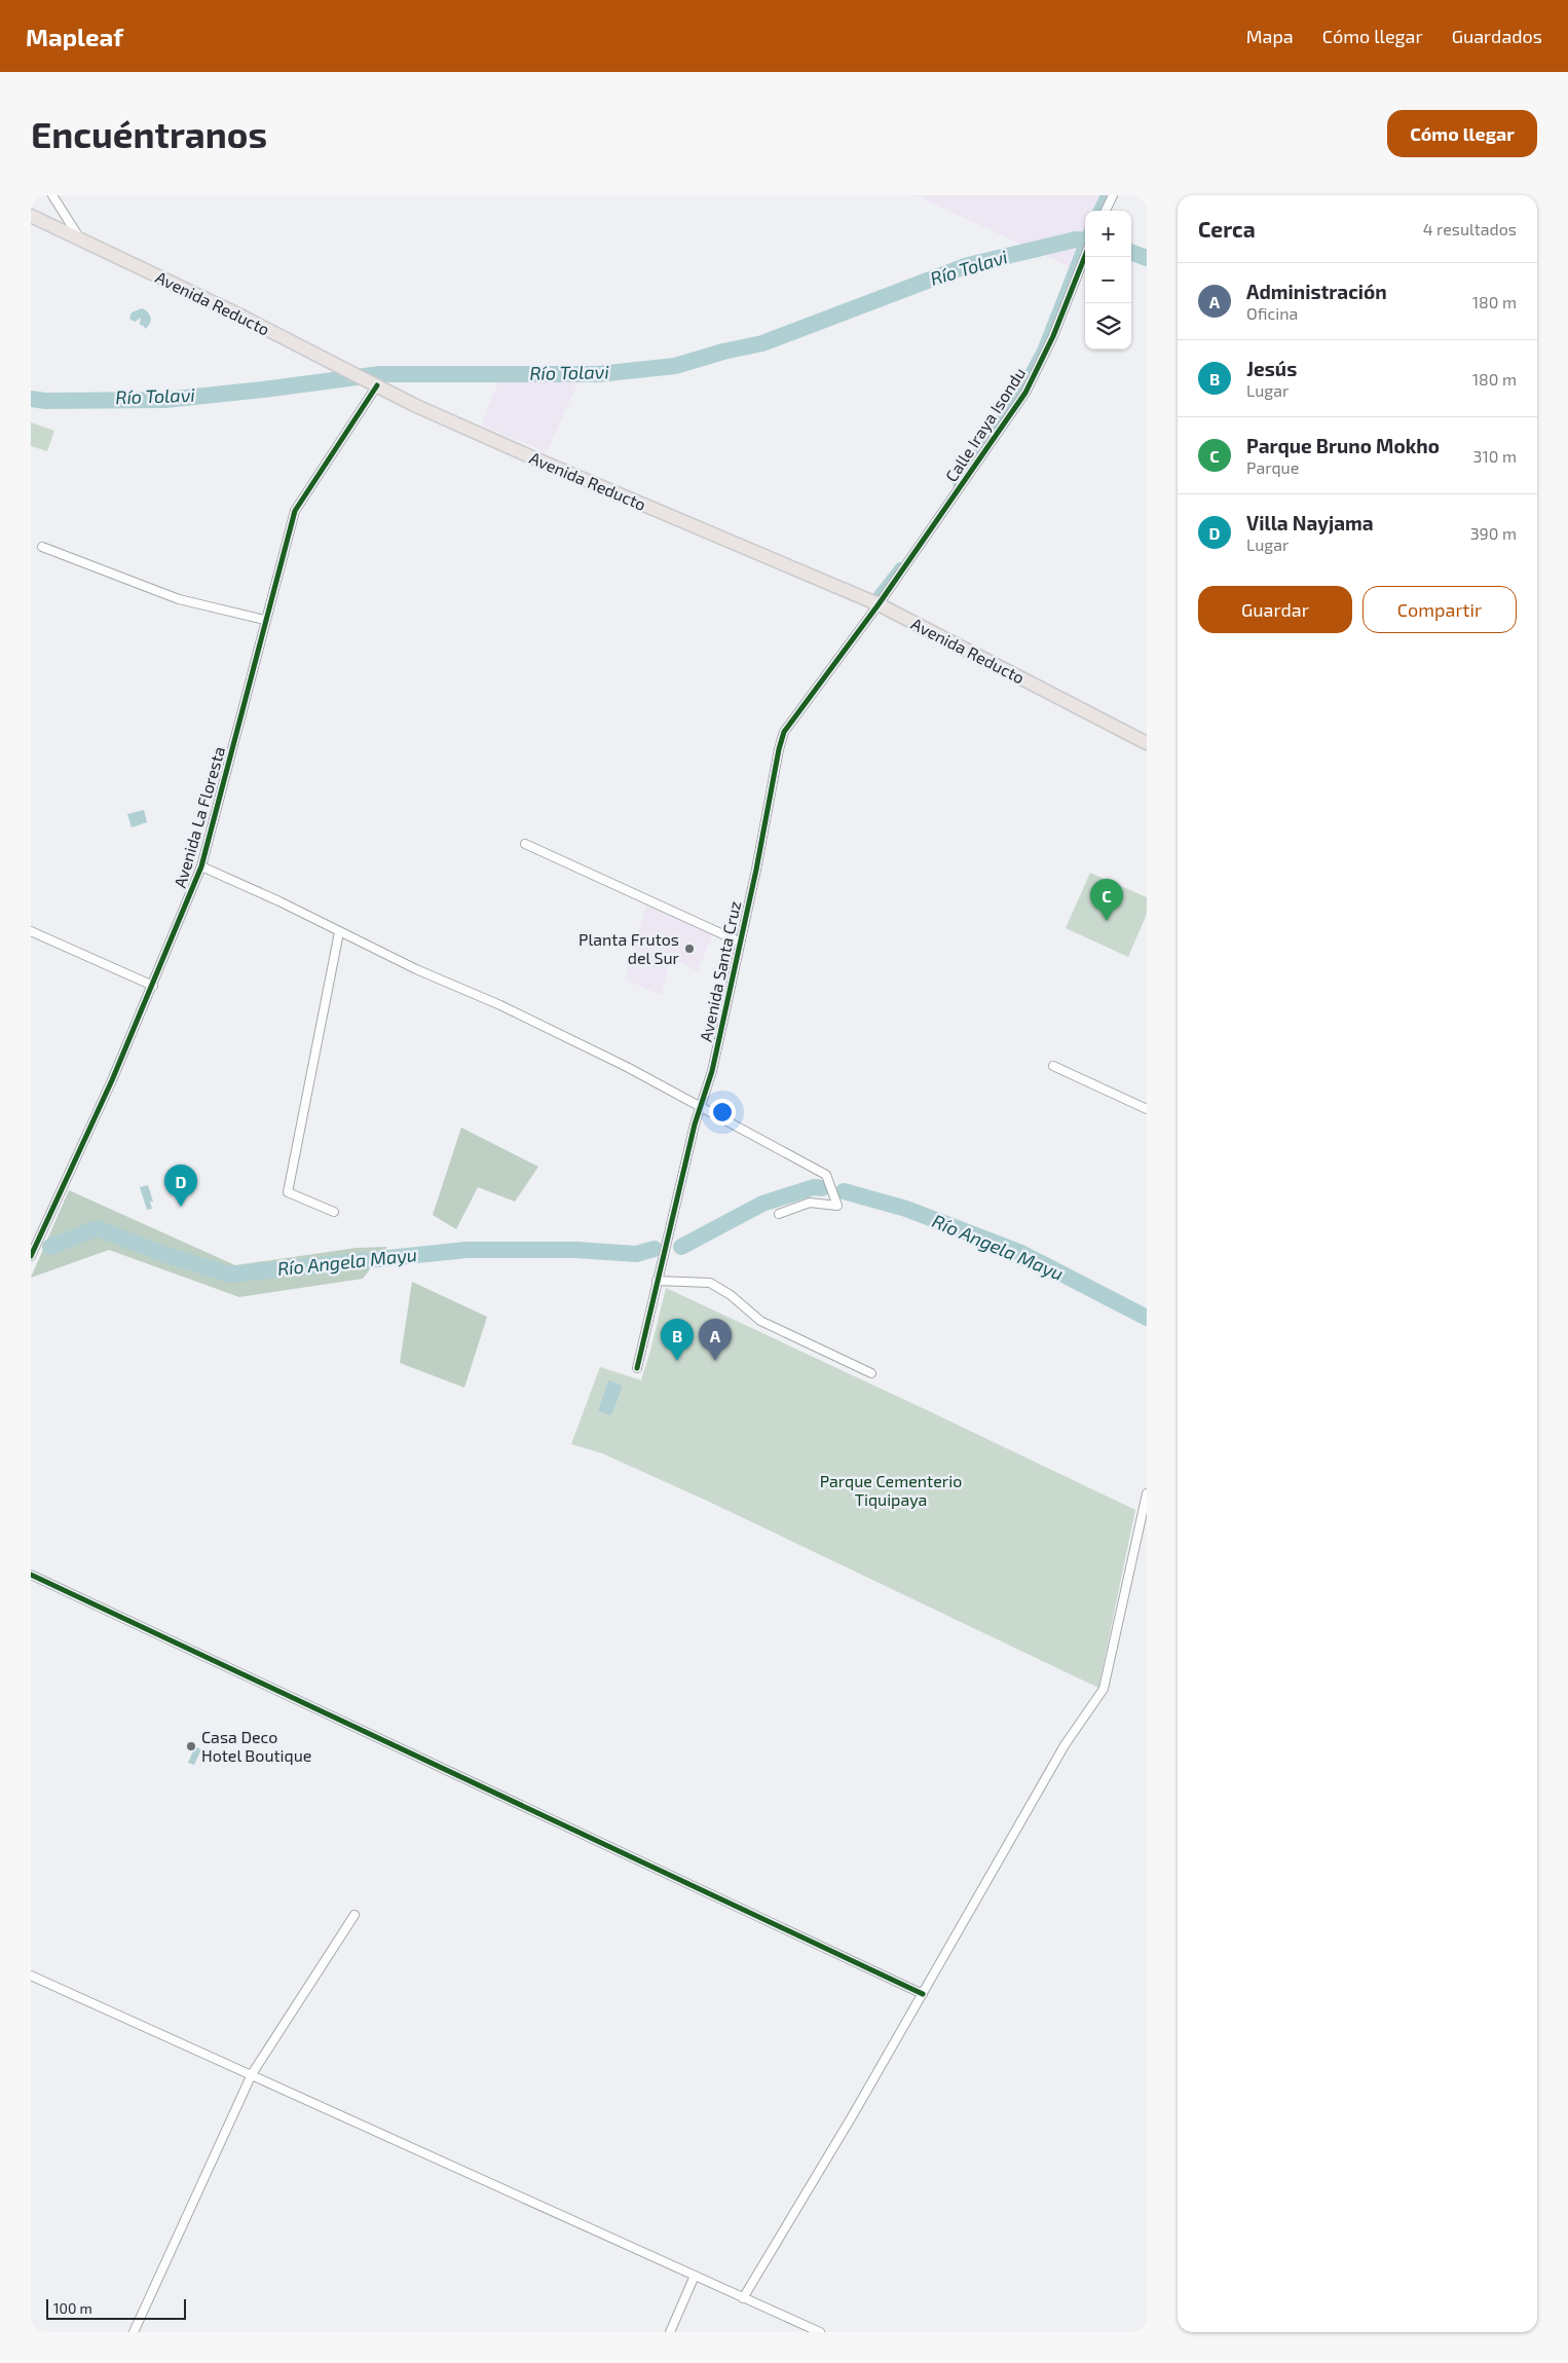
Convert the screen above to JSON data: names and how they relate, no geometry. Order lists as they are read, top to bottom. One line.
{"streets":{"main road":["Avenida Reducto"],"street":["Calle Iraya Isondu","Avenida La Floresta","Avenida Santa Cruz"]},"crossings":[["Avenida Reducto","Calle Iraya Isondu"],["Avenida Reducto","Avenida La Floresta"],["Avenida Reducto","Avenida Santa Cruz"],["Calle Iraya Isondu","Avenida Santa Cruz"]],"water":["Río Tolavi","Río Angela Mayu"],"parks":["Parque Cementerio Tiquipaya"],"places":["Planta Frutos del Sur","Casa Deco Hotel Boutique"],"scale_bar":"100 m","page":{"header":"Mapleaf","nav":["Mapa","Cómo llegar","Guardados"],"buttons":["Cómo llegar",["Guardar","Compartir"]],"title":"Encuéntranos","heading":["Cerca","4 resultados"],"map_buttons":["+","−"],"list":[{"mark":"A","name":"Administración","note":"Oficina","value":"180 m"},{"mark":"B","name":"Jesús","note":"Lugar","value":"180 m"},{"mark":"C","name":"Parque Bruno Mokho","note":"Parque","value":"310 m"},{"mark":"D","name":"Villa Nayjama","note":"Lugar","value":"390 m"}],"pins":["C","D","A","B"],"scale":"100 m"}}
